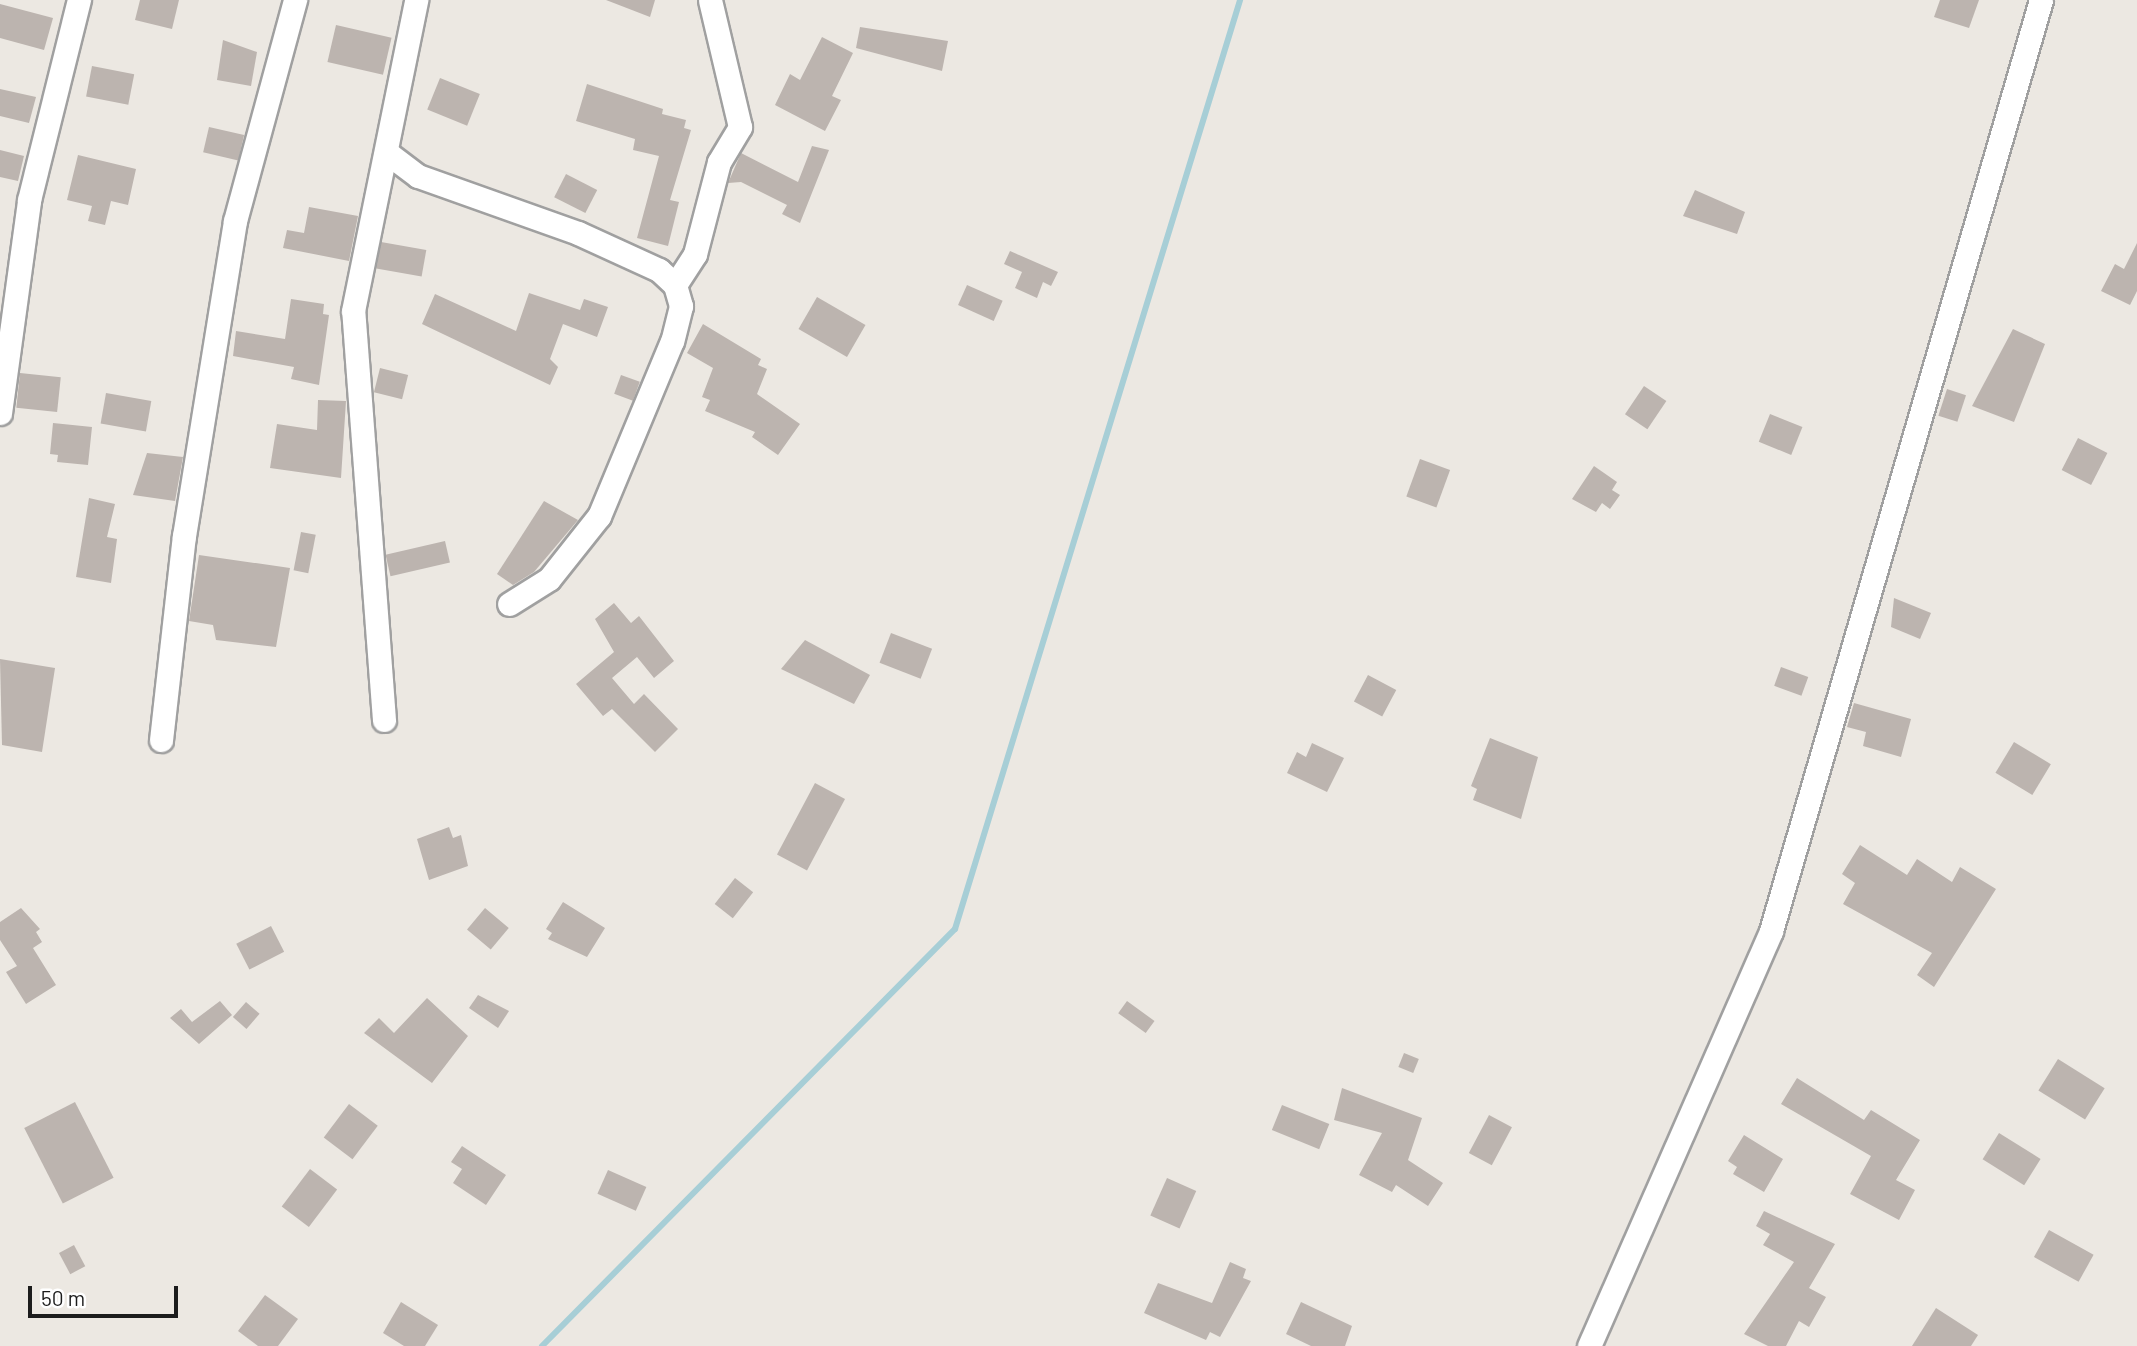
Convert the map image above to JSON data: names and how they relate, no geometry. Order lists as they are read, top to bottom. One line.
{"scale_bar":"50 m"}
